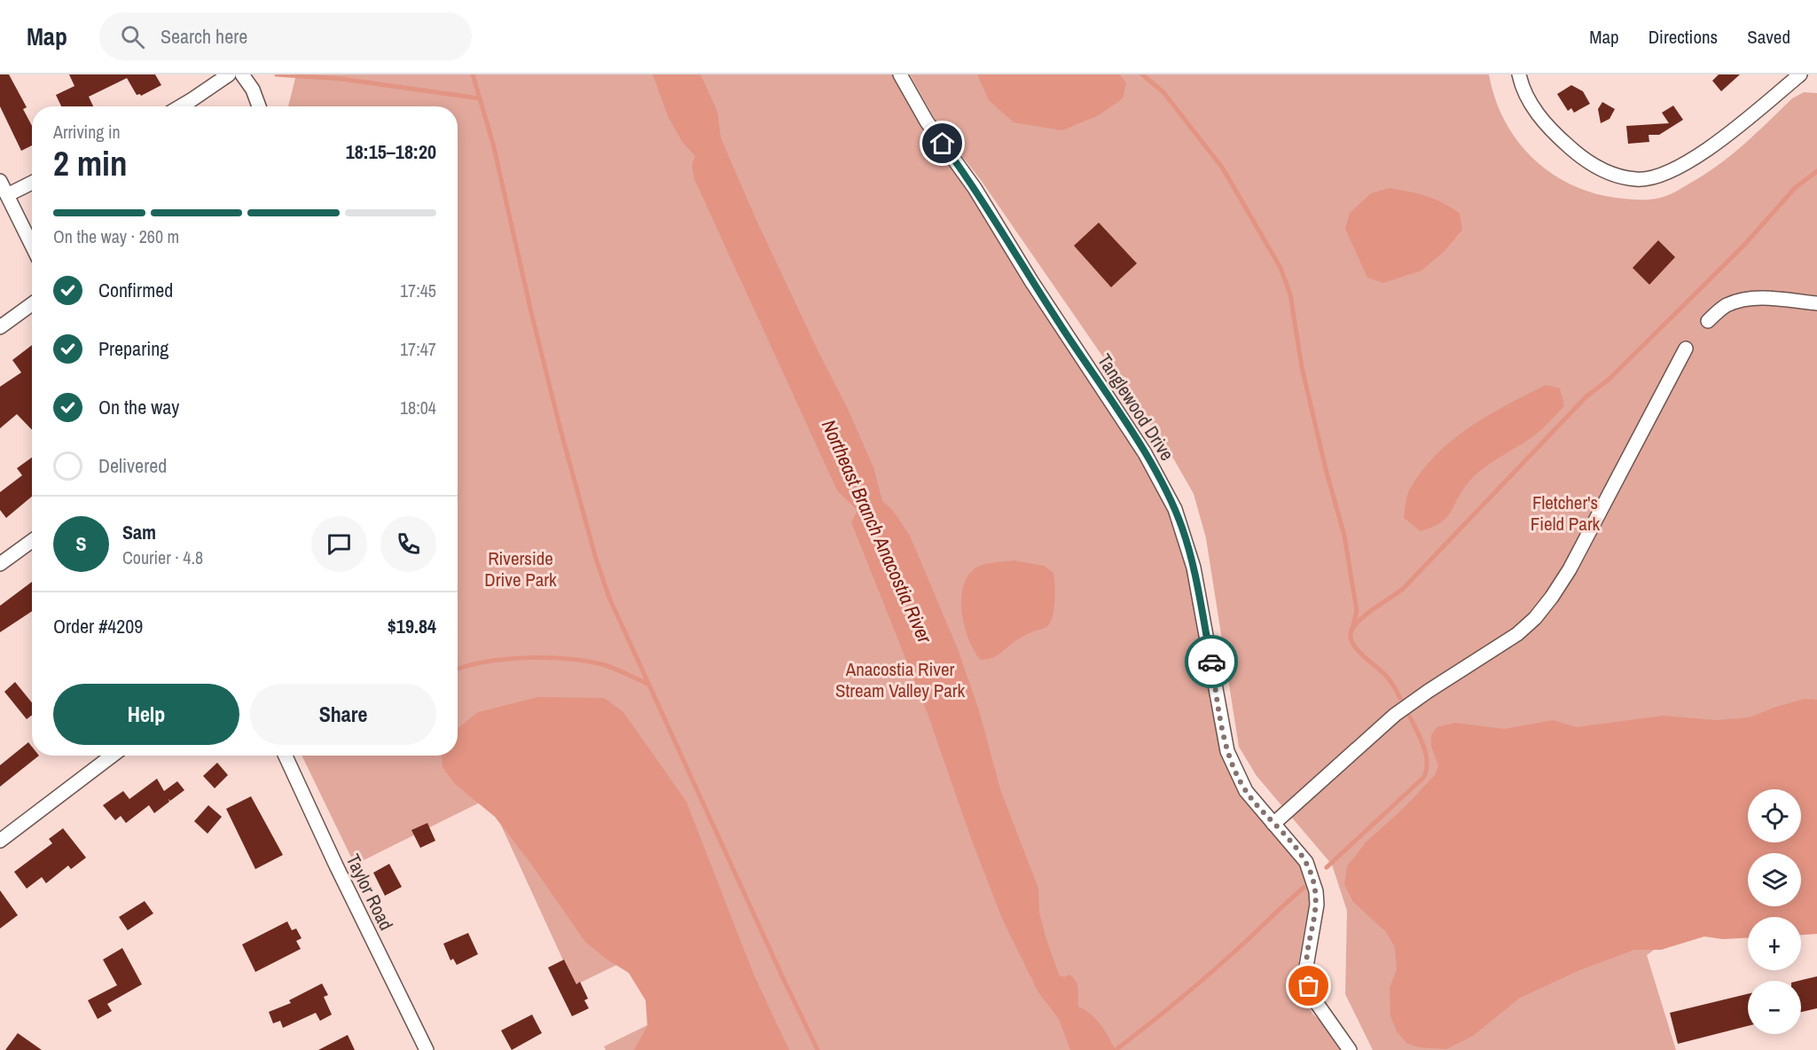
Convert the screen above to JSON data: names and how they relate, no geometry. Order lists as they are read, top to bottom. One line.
{"streets":{"street":["Tanglewood Drive","Taylor Road"]},"water":["Northeast Branch Anacostia River"],"parks":["Fletcher's Field Park","Riverside Drive Park","Anacostia River Stream Valley Park"],"page":{"header":"Map","search":"Search here","nav":["Map","Directions","Saved"],"heading":["2 min","Arriving in","18:15–18:20"],"panel":["Sam","Courier · 4.8","Order #4209","$19.84"],"bar":"On the way · 260 m","list":[["Confirmed","17:45"],["Preparing","17:47"],["On the way","18:04"],"Delivered"],"round":"S","buttons":["Help","Share"],"map_buttons":["+","−"]}}
